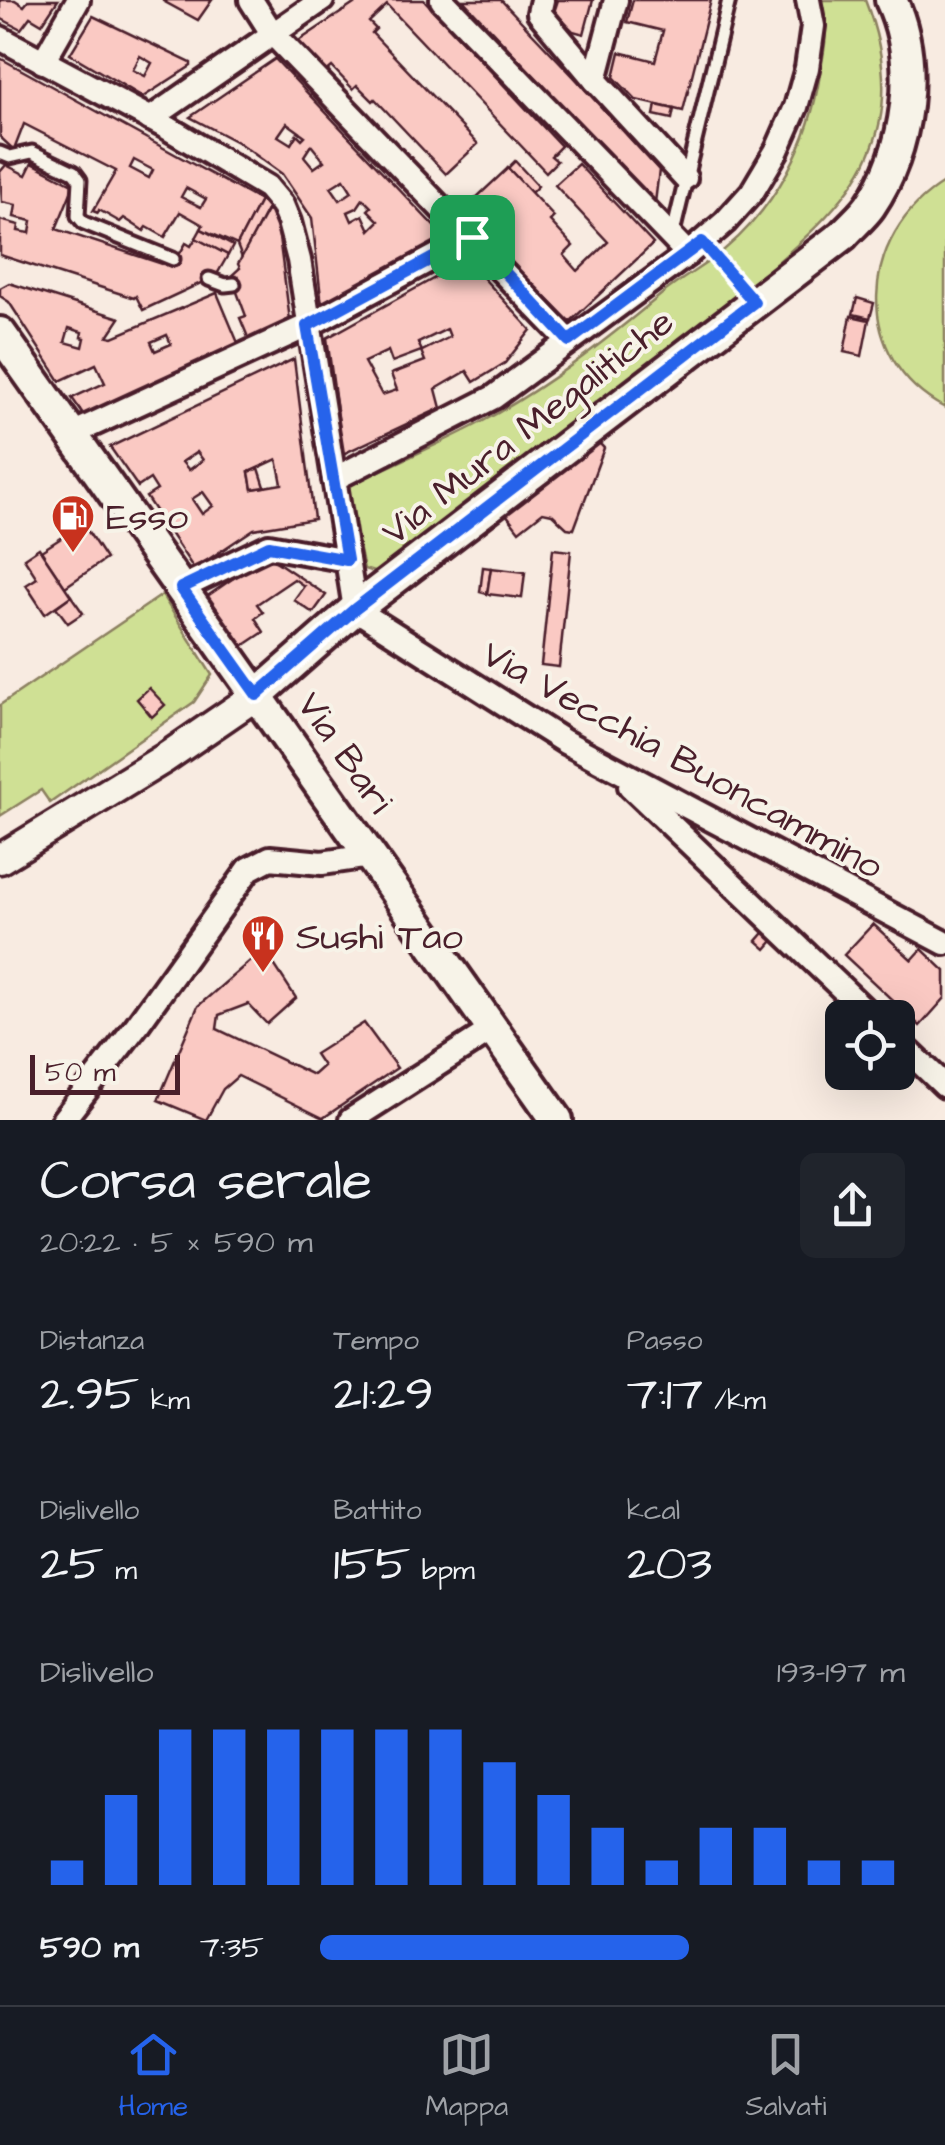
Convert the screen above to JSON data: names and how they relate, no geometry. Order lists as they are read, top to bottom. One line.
{"streets":{"main road":["Via Mura Megalitiche","Via Bari"],"street":["Via Vecchia Buoncammino"]},"crossings":[["Via Mura Megalitiche","Via Bari"],["Via Mura Megalitiche","Via Vecchia Buoncammino"]],"places":{"fuel station":["Esso"],"restaurant":["Sushi Tao"]},"scale_bar":"50 m","page":{"scale":"50 m","heading":["Corsa serale","20:22 · 5 × 590 m"],"stats":[["Distanza","2.95 km"],["Tempo","21:29"],["Passo","7:17 /km"],["Dislivello","25 m"],["Battito","155 bpm"],["kcal","203"]],"chart":["Dislivello","193–197 m"],"list":[{"name":"590 m","note":"7:35"}],"tabs":["Home","Mappa","Salvati"]}}
